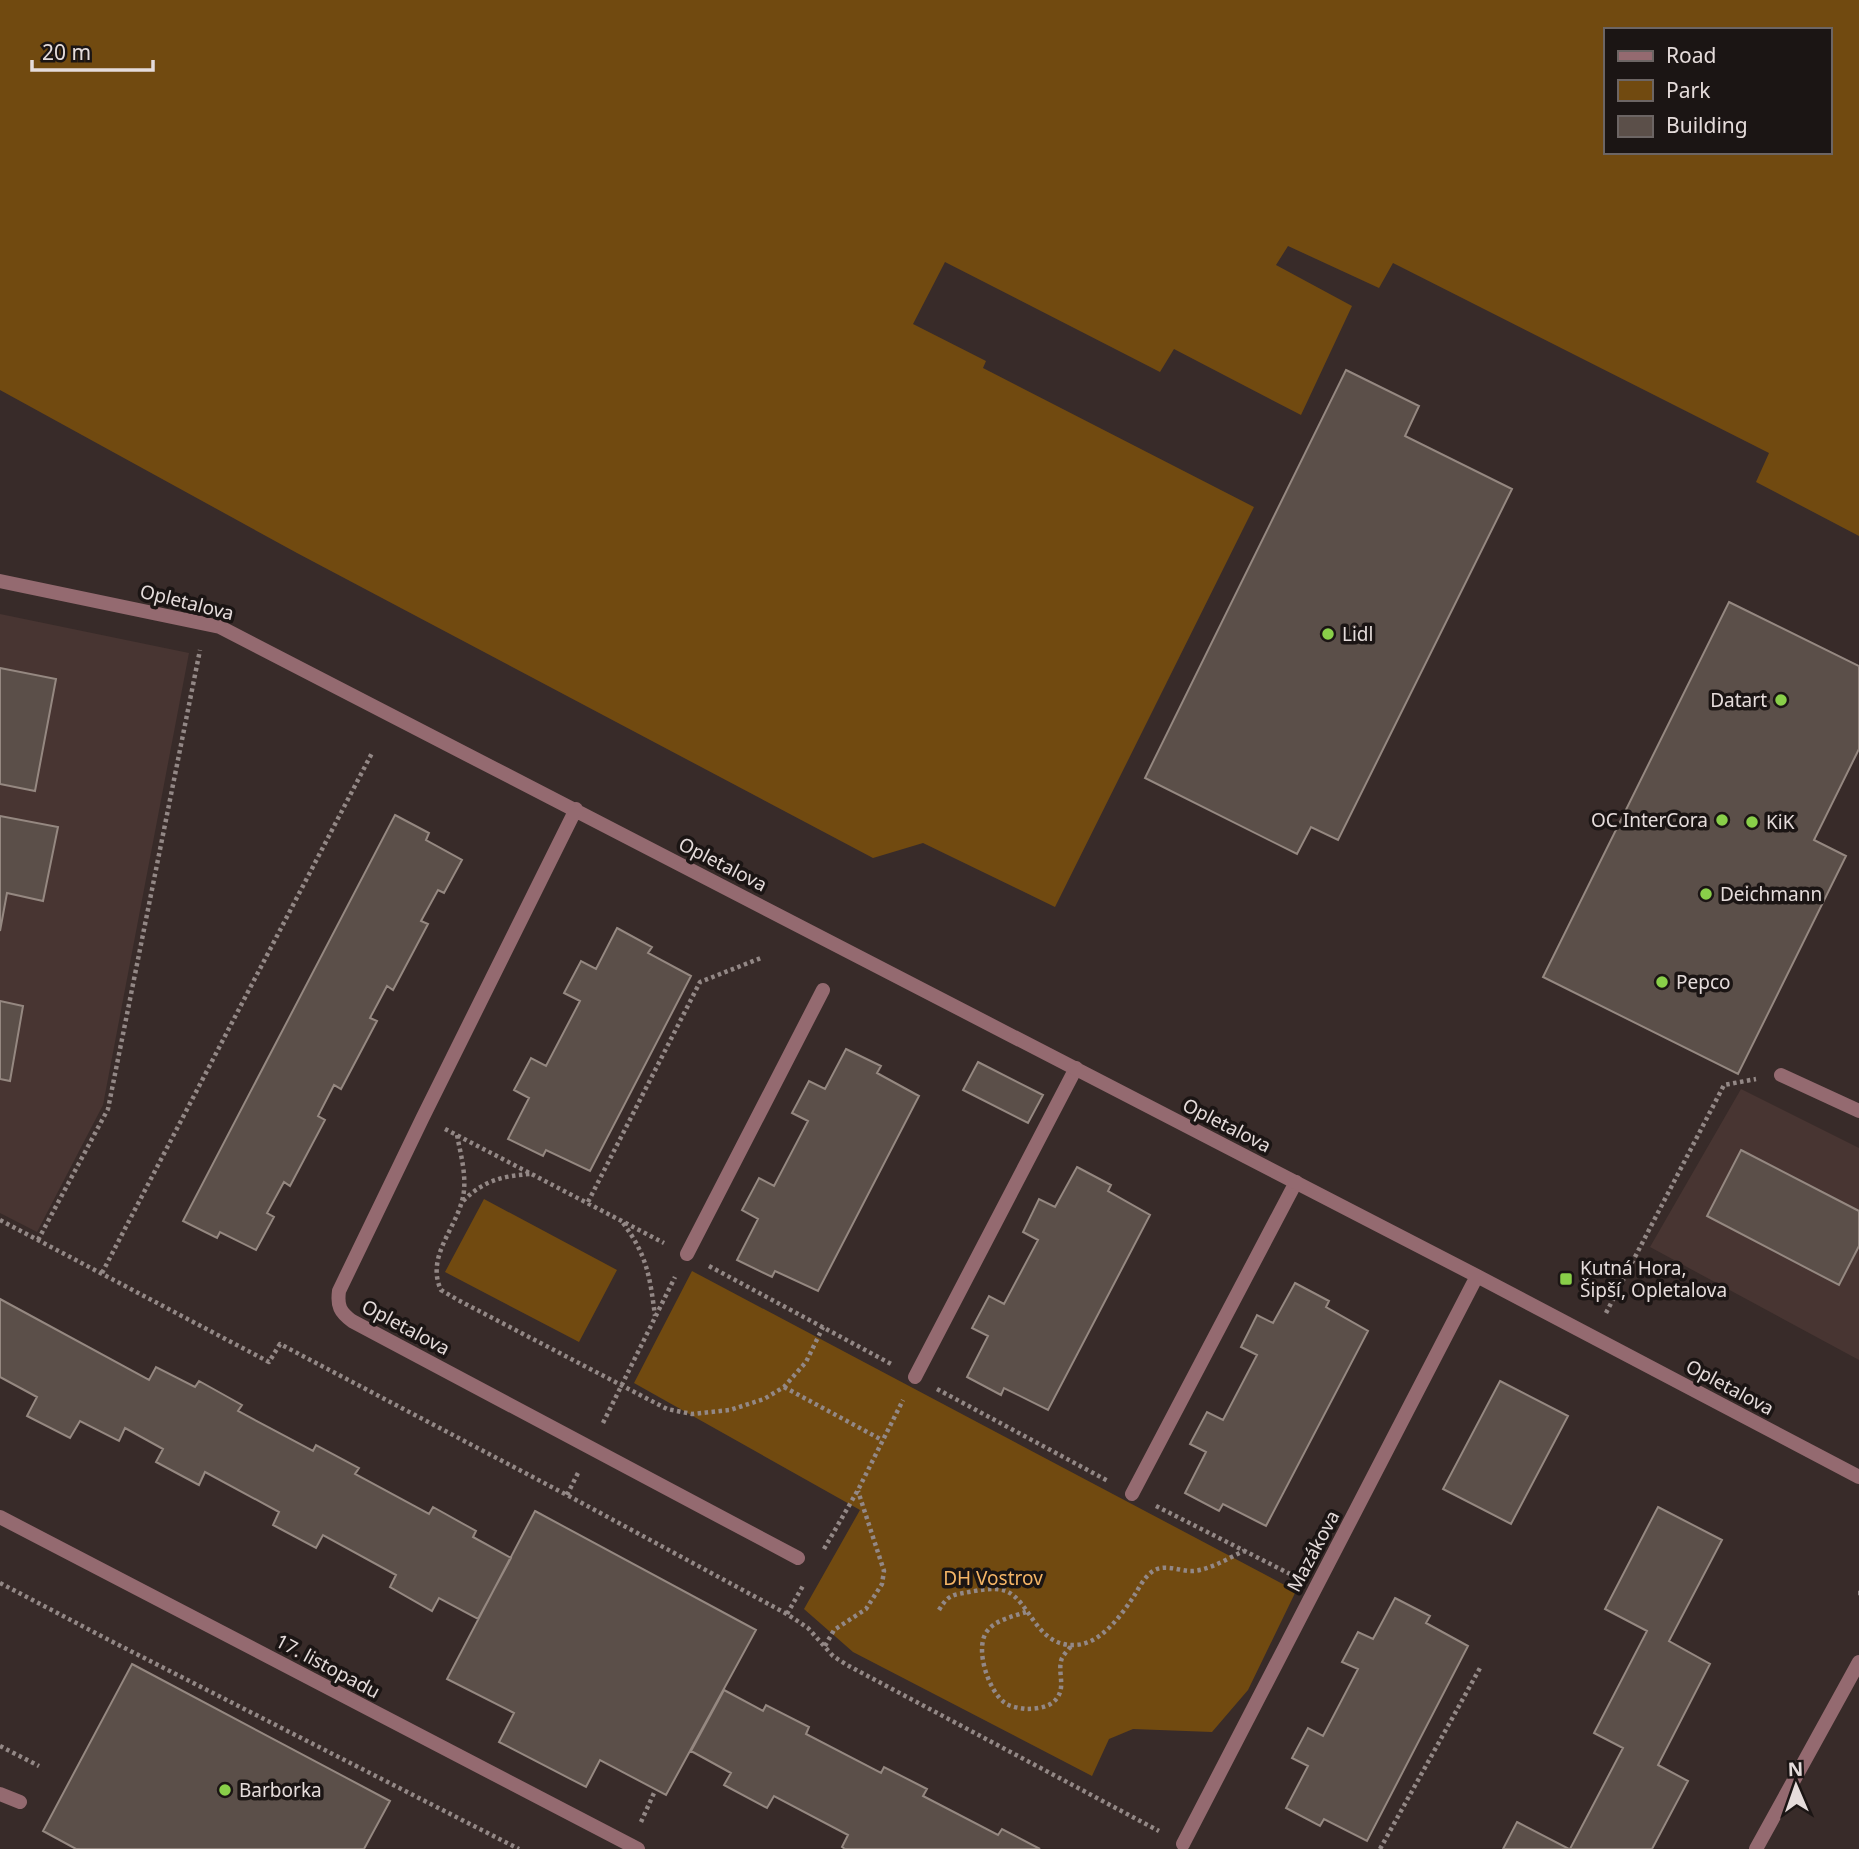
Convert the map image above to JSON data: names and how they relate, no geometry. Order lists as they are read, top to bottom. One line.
{"streets":{"street":["Opletalova","Mazákova","17. listopadu"]},"crossings":[["Opletalova","Mazákova"]],"parks":["DH Vostrov"],"places":{"other":["Lidl","Datart","OC InterCora","KiK","Deichmann","Pepco","Barborka"],"transit":["Kutná Hora, Šipší, Opletalova"]},"legend":["Road","Park","Building"],"scale_bar":"20 m","north":"top"}
